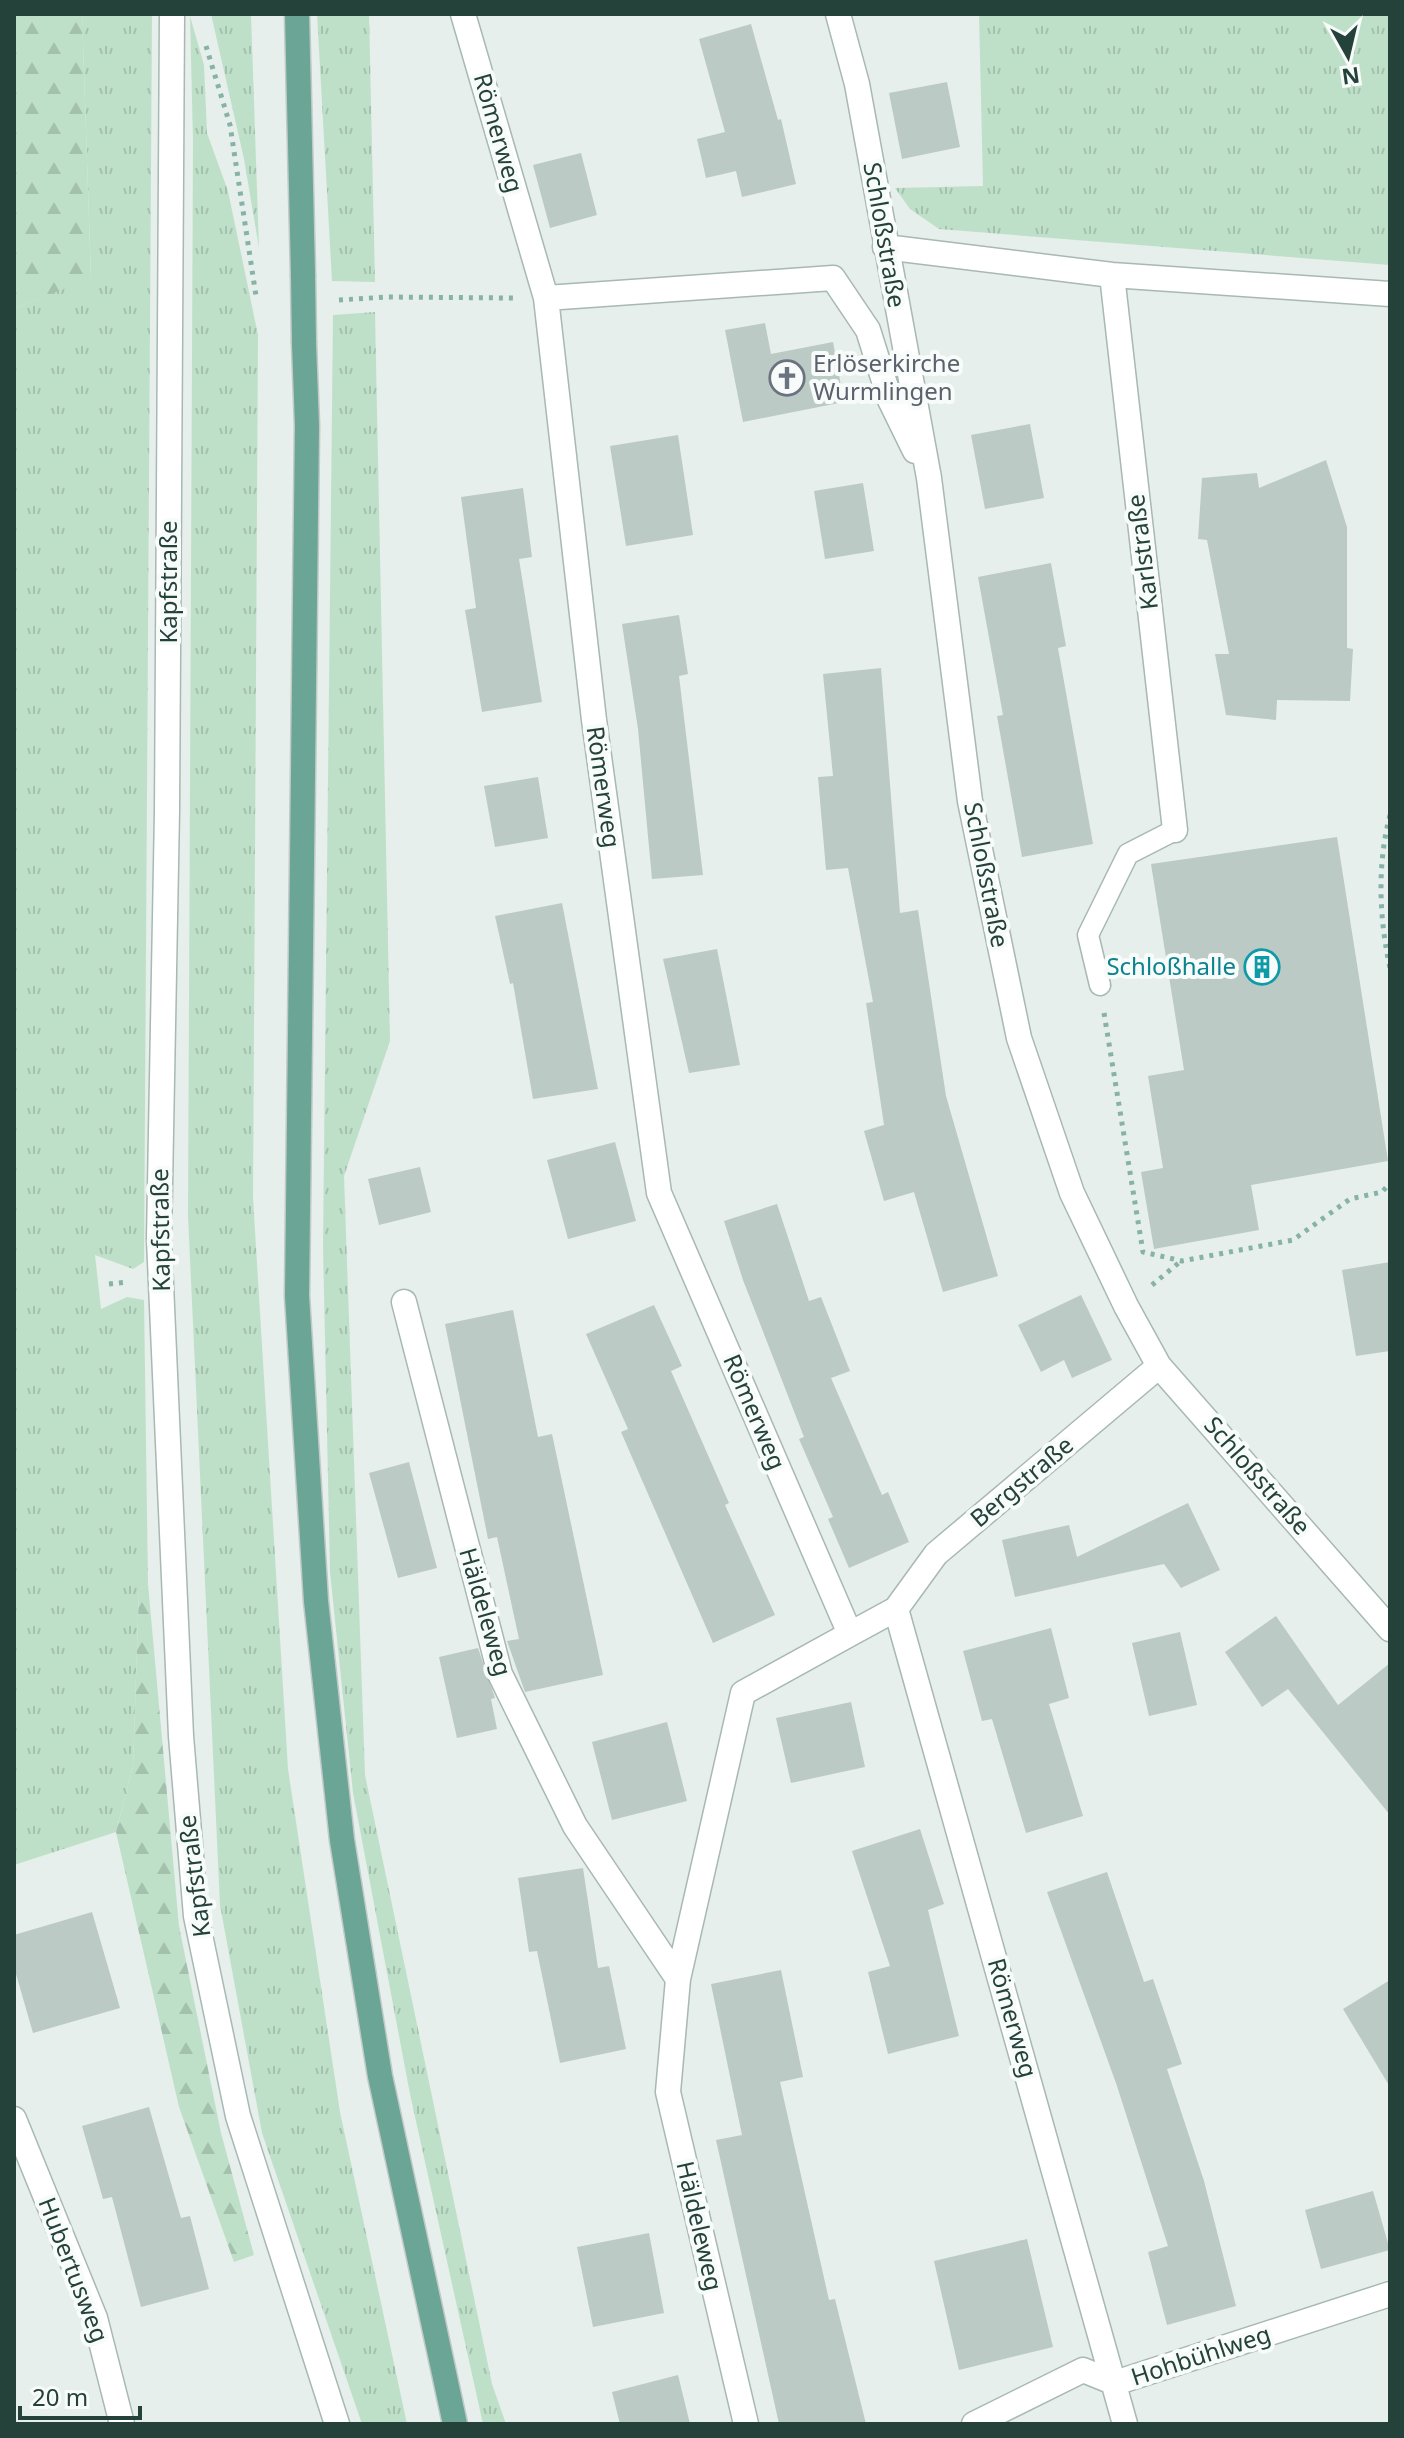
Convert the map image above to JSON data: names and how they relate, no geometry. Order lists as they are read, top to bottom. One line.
{"streets":{"street":["Römerweg","Schloßstraße","Karlstraße","Kapfstraße","Bergstraße","Häldeleweg","Hubertusweg","Hohbühlweg"]},"crossings":[["Römerweg","Bergstraße"],["Römerweg","Häldeleweg"],["Römerweg","Hohbühlweg"],["Schloßstraße","Bergstraße"]],"places":{"church":["Erlöserkirche Wurmlingen"],"building":["Schloßhalle"]},"scale_bar":"20 m","north":"bottom"}
